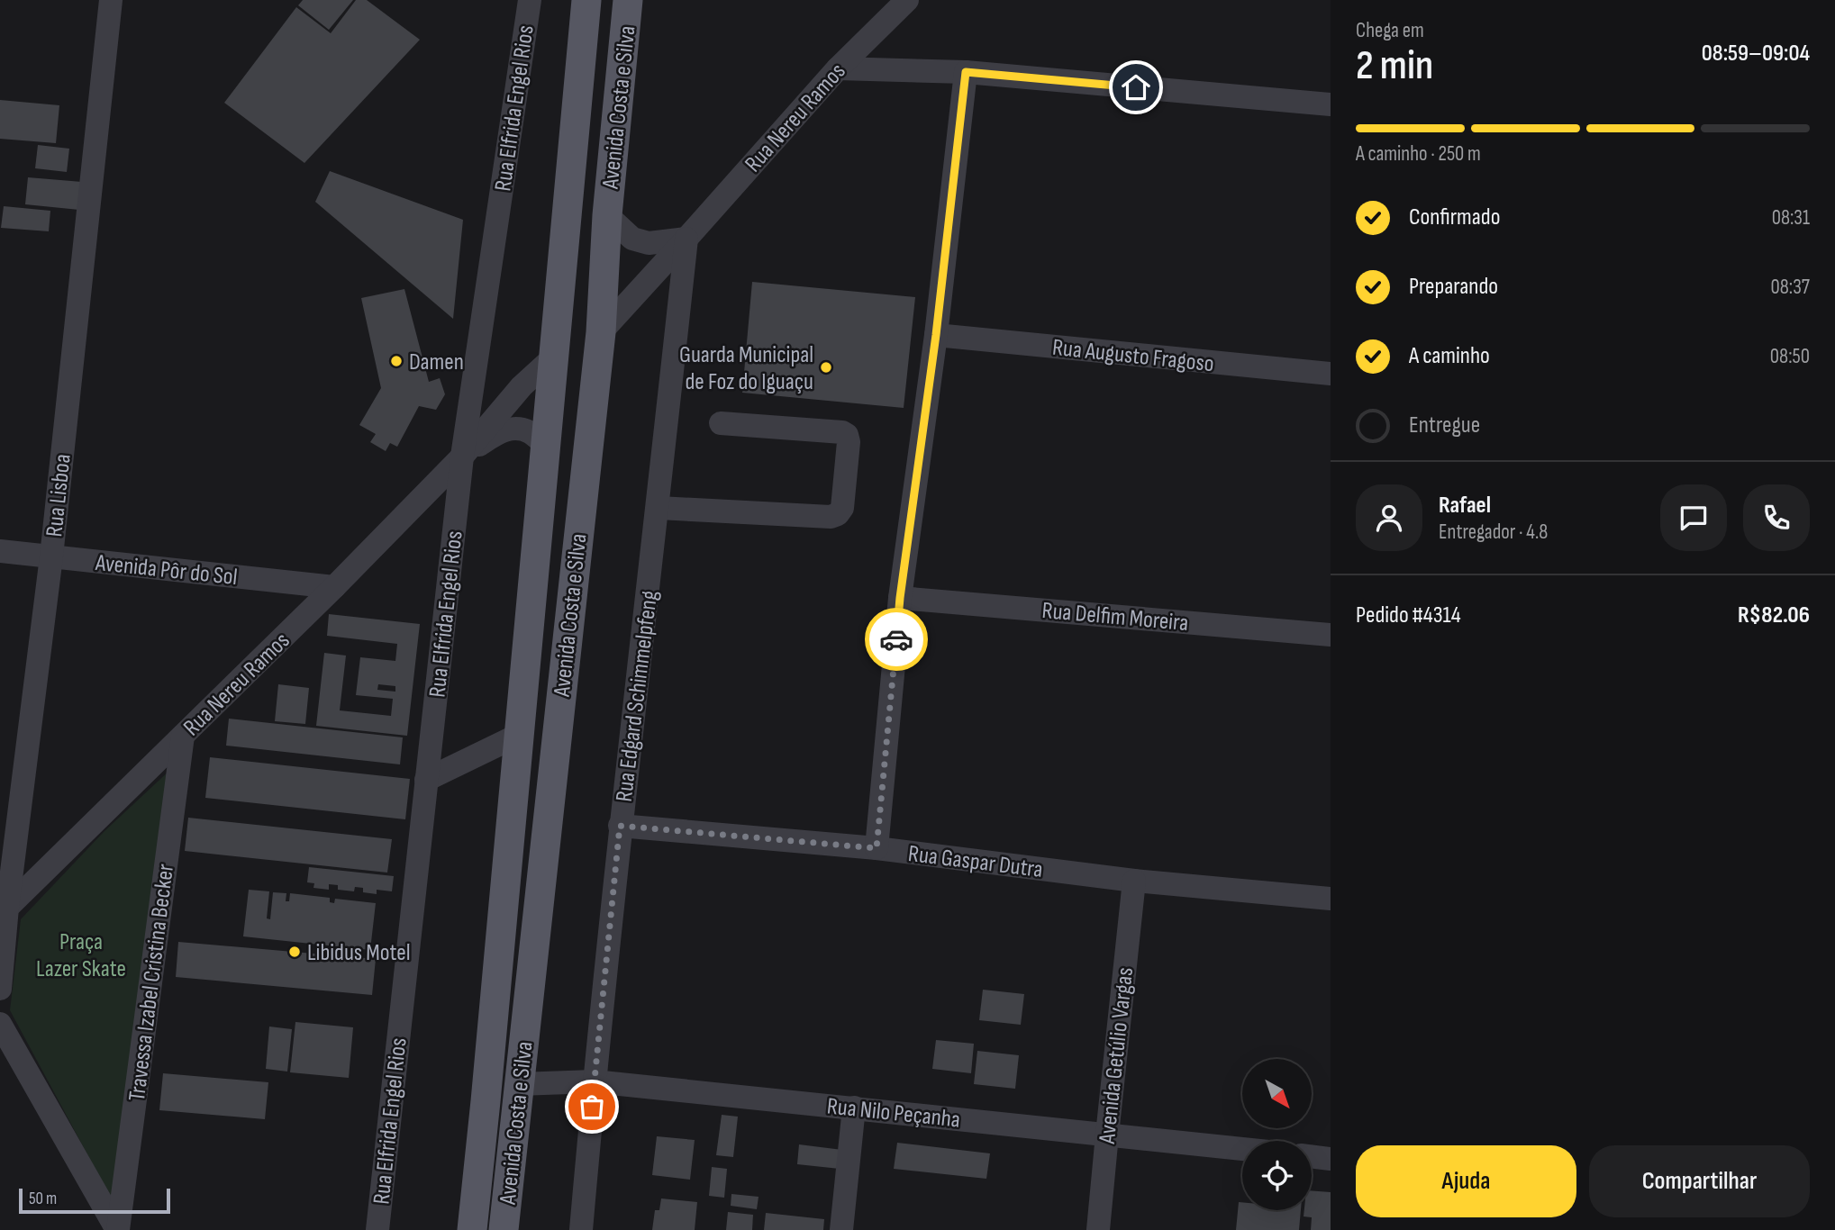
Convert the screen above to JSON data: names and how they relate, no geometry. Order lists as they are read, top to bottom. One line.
{"streets":{"main road":["Avenida Costa e Silva"],"street":["Rua Elfrida Engel Rios","Rua Nereu Ramos","Rua Augusto Fragoso","Rua Lisboa","Avenida Pôr do Sol","Rua Delfim Moreira","Rua Edgard Schimmelpfeng","Rua Gaspar Dutra","Travessa Izabel Cristina Becker","Avenida Getúlio Vargas","Rua Nilo Peçanha"]},"crossings":[["Avenida Costa e Silva","Rua Nereu Ramos"],["Avenida Costa e Silva","Rua Nilo Peçanha"],["Rua Elfrida Engel Rios","Rua Nereu Ramos"],["Rua Nereu Ramos","Rua Lisboa"],["Rua Nereu Ramos","Avenida Pôr do Sol"],["Rua Nereu Ramos","Rua Edgard Schimmelpfeng"],["Rua Nereu Ramos","Travessa Izabel Cristina Becker"],["Rua Lisboa","Avenida Pôr do Sol"],["Rua Edgard Schimmelpfeng","Rua Gaspar Dutra"],["Rua Edgard Schimmelpfeng","Rua Nilo Peçanha"],["Rua Gaspar Dutra","Avenida Getúlio Vargas"],["Avenida Getúlio Vargas","Rua Nilo Peçanha"]],"parks":["Praça Lazer Skate"],"places":["Damen","Guarda Municipal de Foz do Iguaçu","Libidus Motel"],"scale_bar":"50 m","north":"bottom right","page":{"heading":["2 min","Chega em","08:59–09:04"],"panel":["Rafael","Entregador · 4.8","Pedido #4314","R$82.06"],"bar":"A caminho · 250 m","list":[["Confirmado","08:31"],["Preparando","08:37"],["A caminho","08:50"],"Entregue"],"buttons":["Ajuda","Compartilhar"],"scale":"50 m"}}
